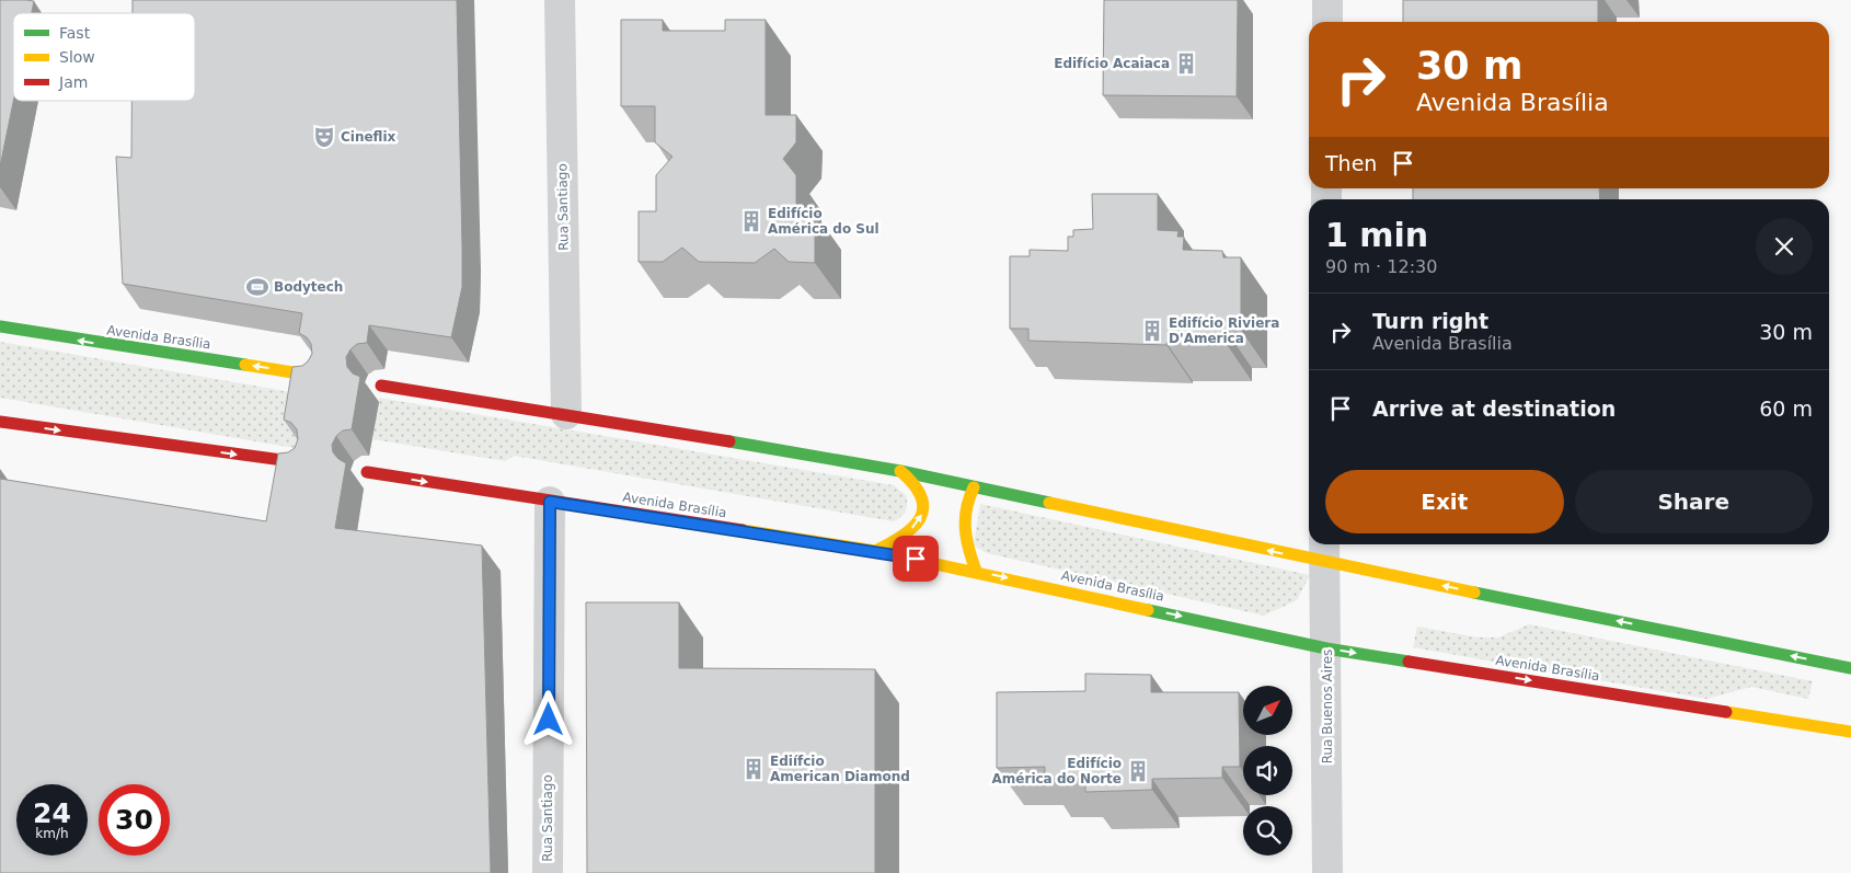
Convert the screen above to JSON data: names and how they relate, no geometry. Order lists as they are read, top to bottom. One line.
{"streets":{"street":["Rua Santiago","Avenida Brasília","Rua Buenos Aires"]},"crossings":[["Rua Santiago","Avenida Brasília"],["Avenida Brasília","Rua Buenos Aires"]],"places":{"building":["Edifício Acaiaca","Edifício América do Sul","Edifício Riviera D'America","Ediífcio American Diamond","Edifício América do Norte"],"theatre":["Cineflix"],"sports":["Bodytech"]},"legend":["Fast","Slow","Jam"],"north":"top right","page":{"turn":["30 m","Avenida Brasília"],"then":"Then","heading":["1 min","90 m · 12:30"],"list":[{"name":"Turn right","note":"Avenida Brasília","value":"30 m"},{"name":"Arrive at destination","value":"60 m"}],"buttons":["Exit","Share"],"speed":"24 km/h","limit":"30"}}
